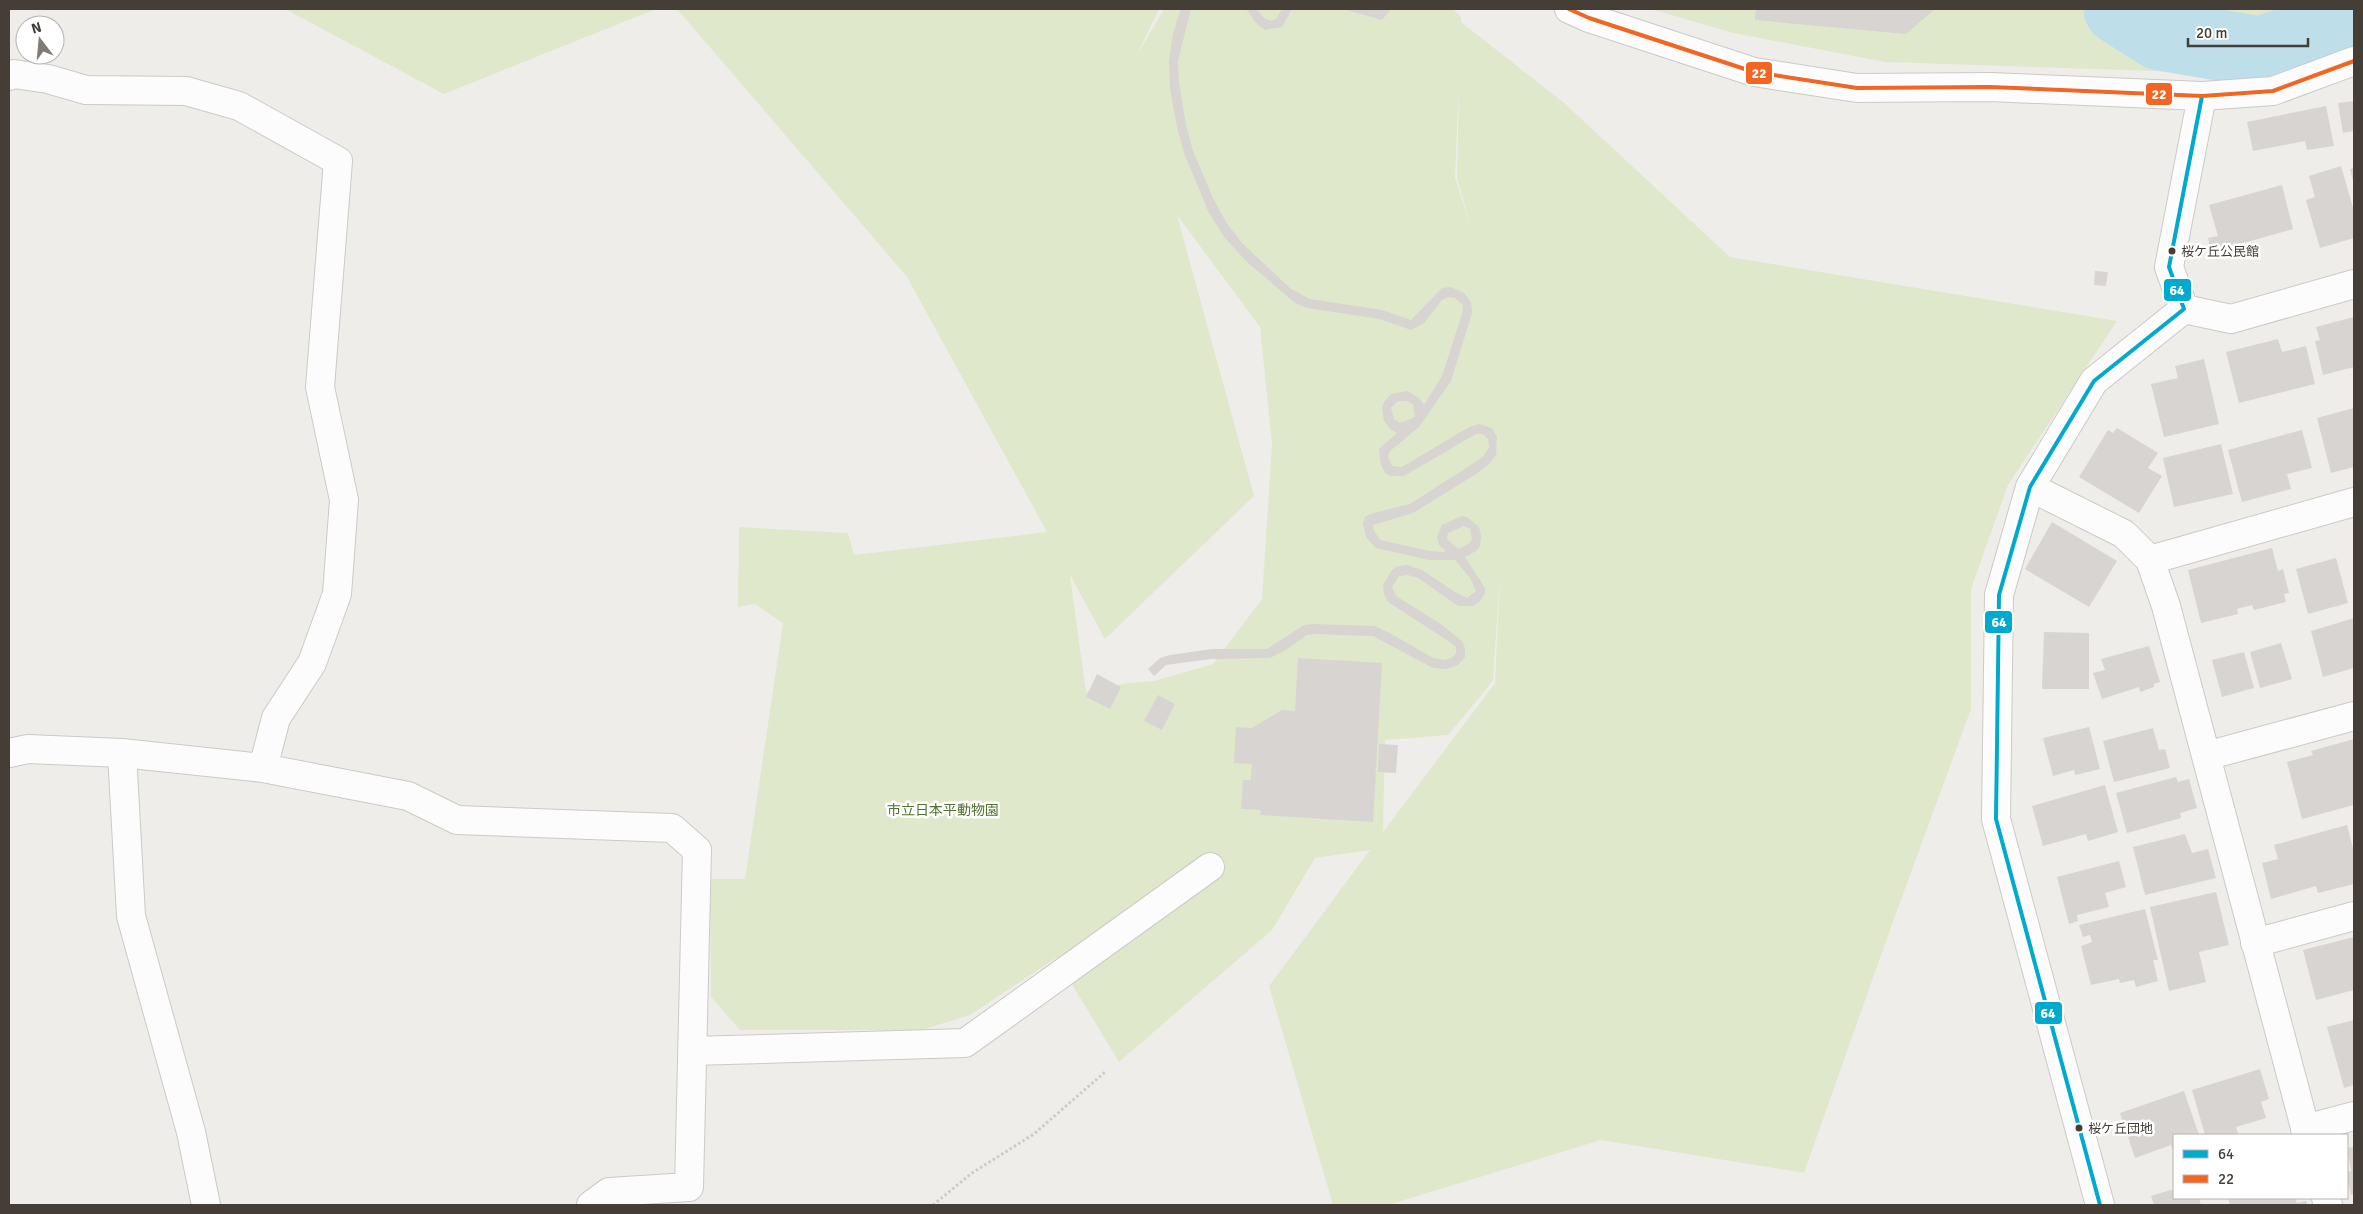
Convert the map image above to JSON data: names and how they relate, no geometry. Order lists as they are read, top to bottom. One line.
{"parks":["市立日本平動物園"],"places":["桜ケ丘公民館","桜ケ丘団地"],"lines":["transit line 22","transit line 64"],"legend":["64","22"],"scale_bar":"20 m","north":"top"}
